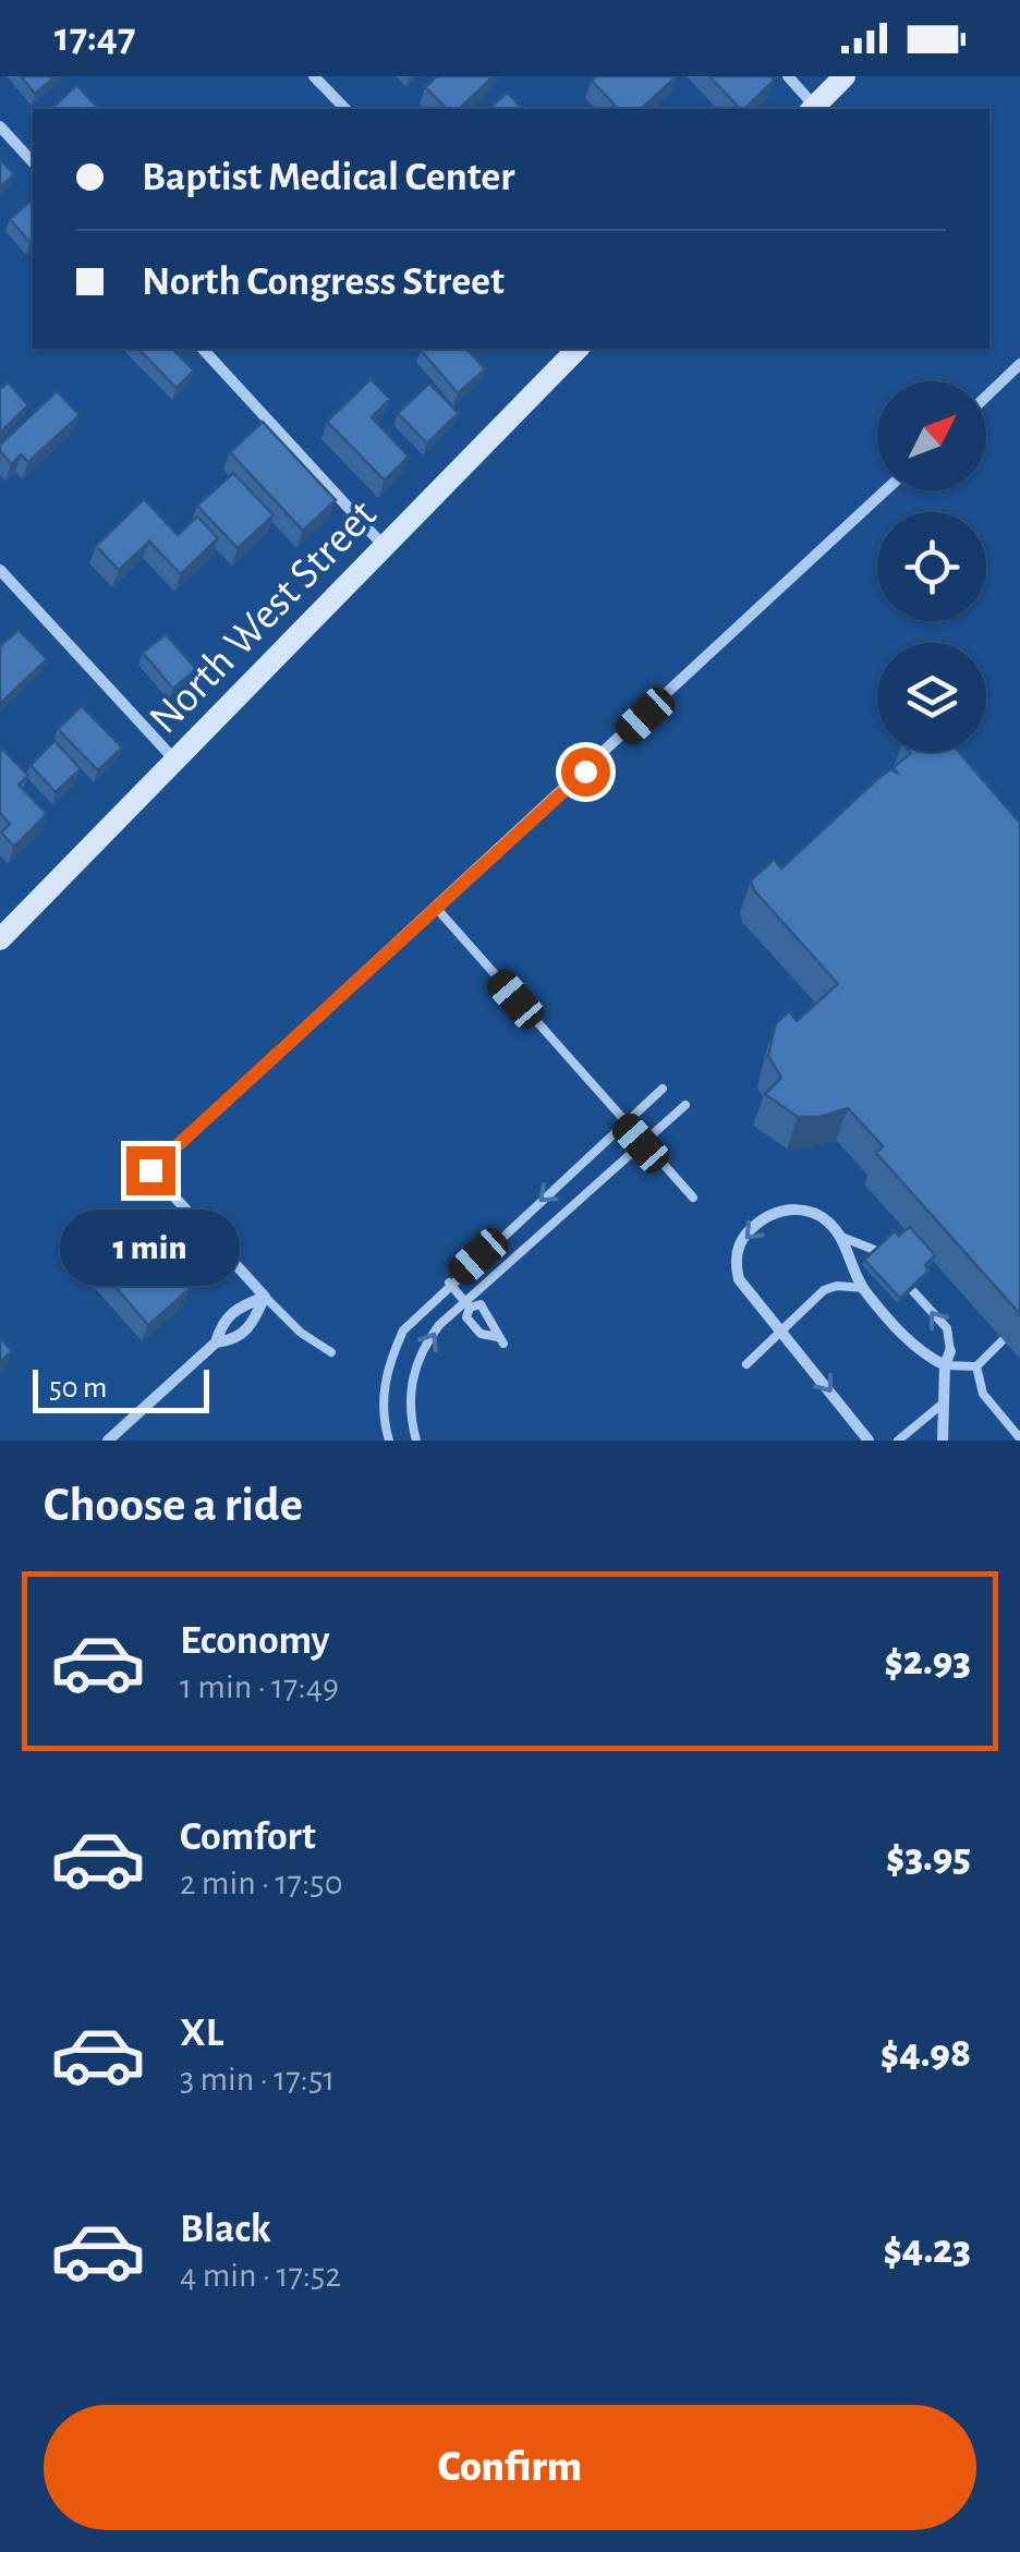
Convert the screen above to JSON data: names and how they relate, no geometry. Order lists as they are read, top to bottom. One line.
{"streets":{"street":["North West Street"]},"scale_bar":"50 m","north":"top right","page":{"status":"17:47","banner":["Baptist Medical Center","North Congress Street"],"bubble":"1 min","scale":"50 m","heading":"Choose a ride","list":[{"name":"Economy","note":"1 min · 17:49","value":"$2.93"},{"name":"Comfort","note":"2 min · 17:50","value":"$3.95"},{"name":"XL","note":"3 min · 17:51","value":"$4.98"},{"name":"Black","note":"4 min · 17:52","value":"$4.23"}],"buttons":"Confirm"}}
